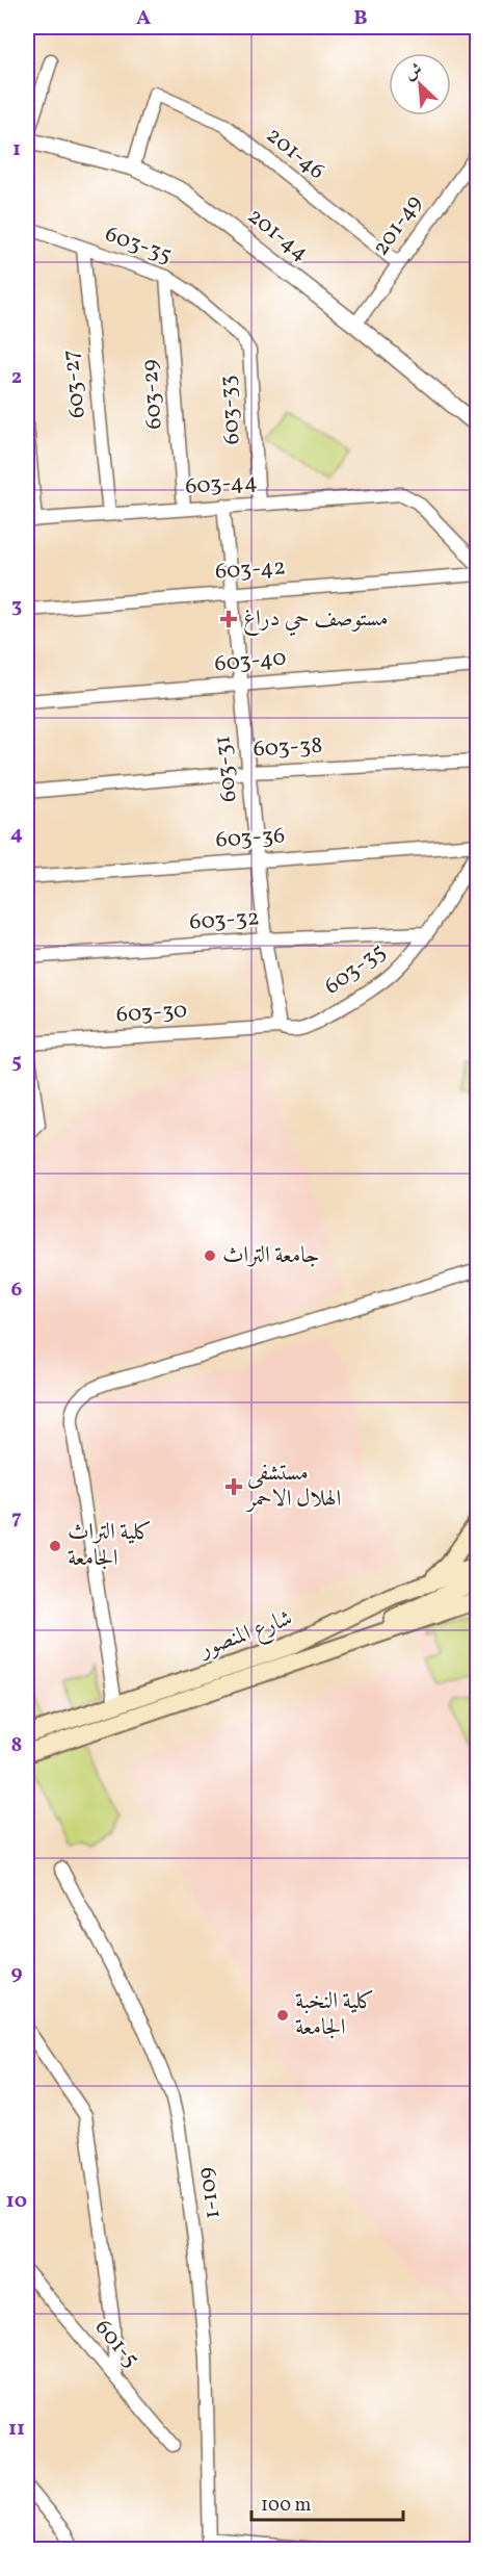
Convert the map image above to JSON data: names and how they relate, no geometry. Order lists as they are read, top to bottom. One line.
{"streets":{"main road":["شارع المنصور"],"street":["201-46","201-49","201-44","603-35","603-27","603-29","603-33","603-44","603-42","603-40","603-38","603-31","603-36","603-32","603-30","601-1","601-5"]},"crossings":[["201-46","201-49"],["201-46","201-44"],["201-49","201-44"],["603-35","603-27"],["603-35","603-29"],["603-35","603-33"],["603-35","603-31"],["603-35","603-32"],["603-35","603-30"],["603-27","603-44"],["603-29","603-44"],["603-33","603-44"],["603-44","603-31"],["603-42","603-31"],["603-40","603-31"],["603-38","603-31"],["603-31","603-36"],["603-31","603-32"],["603-31","603-30"]],"places":{"health":["مستوصف حي دراغ","مستشفى الهلال الاحمر"],"other":["جامعة التراث","كلية التراث الجامعة","كلية النخبة الجامعة"]},"scale_bar":"100 m","north":"top left","grid":{"columns":["A","B"],"rows":["1","2","3","4","5","6","7","8","9","10","11"]}}
